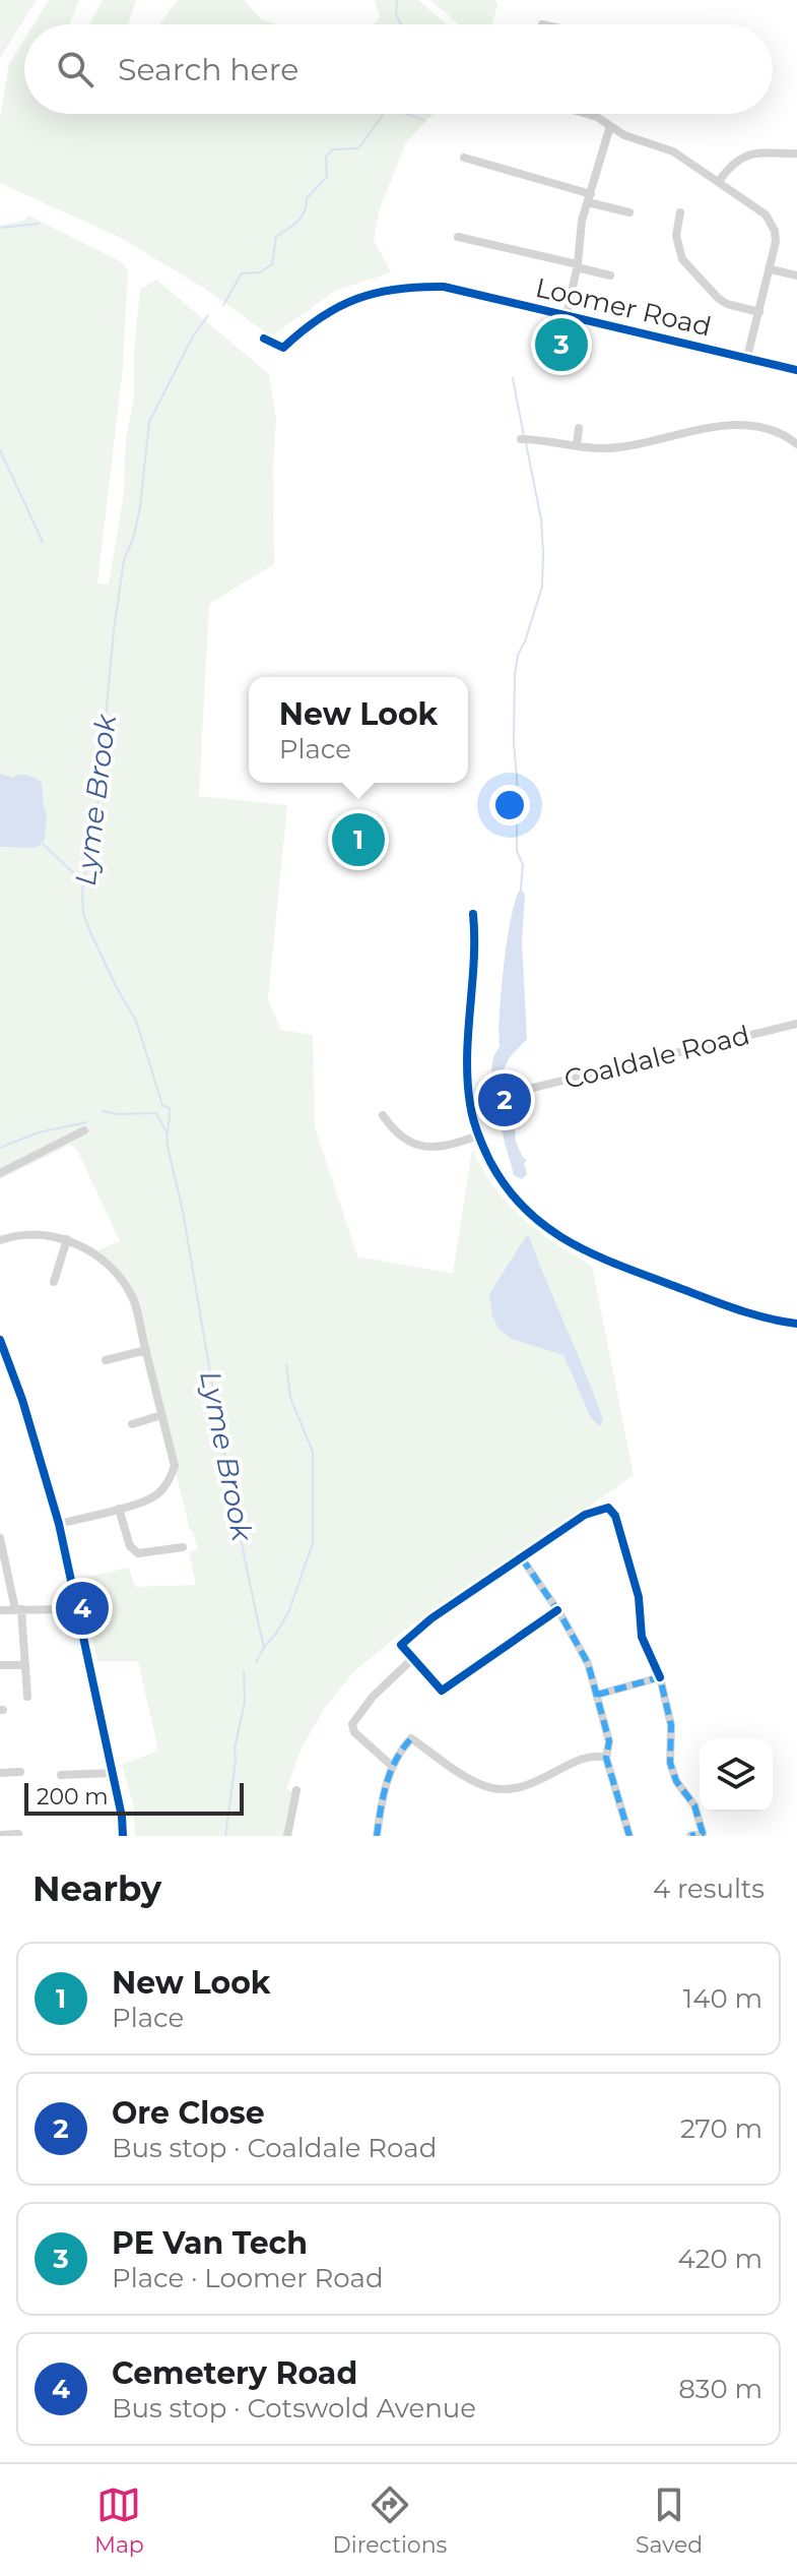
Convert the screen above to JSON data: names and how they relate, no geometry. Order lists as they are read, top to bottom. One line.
{"streets":{"street":["Loomer Road","Coaldale Road"]},"water":["Lyme Brook"],"scale_bar":"200 m","page":{"search":"Search here","pins":["3","1","2","4"],"popup":["New Look","Place"],"scale":"200 m","heading":["Nearby","4 results"],"list":[{"mark":"1","name":"New Look","note":"Place","value":"140 m"},{"mark":"2","name":"Ore Close","note":"Bus stop · Coaldale Road","value":"270 m"},{"mark":"3","name":"PE Van Tech","note":"Place · Loomer Road","value":"420 m"},{"mark":"4","name":"Cemetery Road","note":"Bus stop · Cotswold Avenue","value":"830 m"}],"nav":["Map","Directions","Saved"]}}
